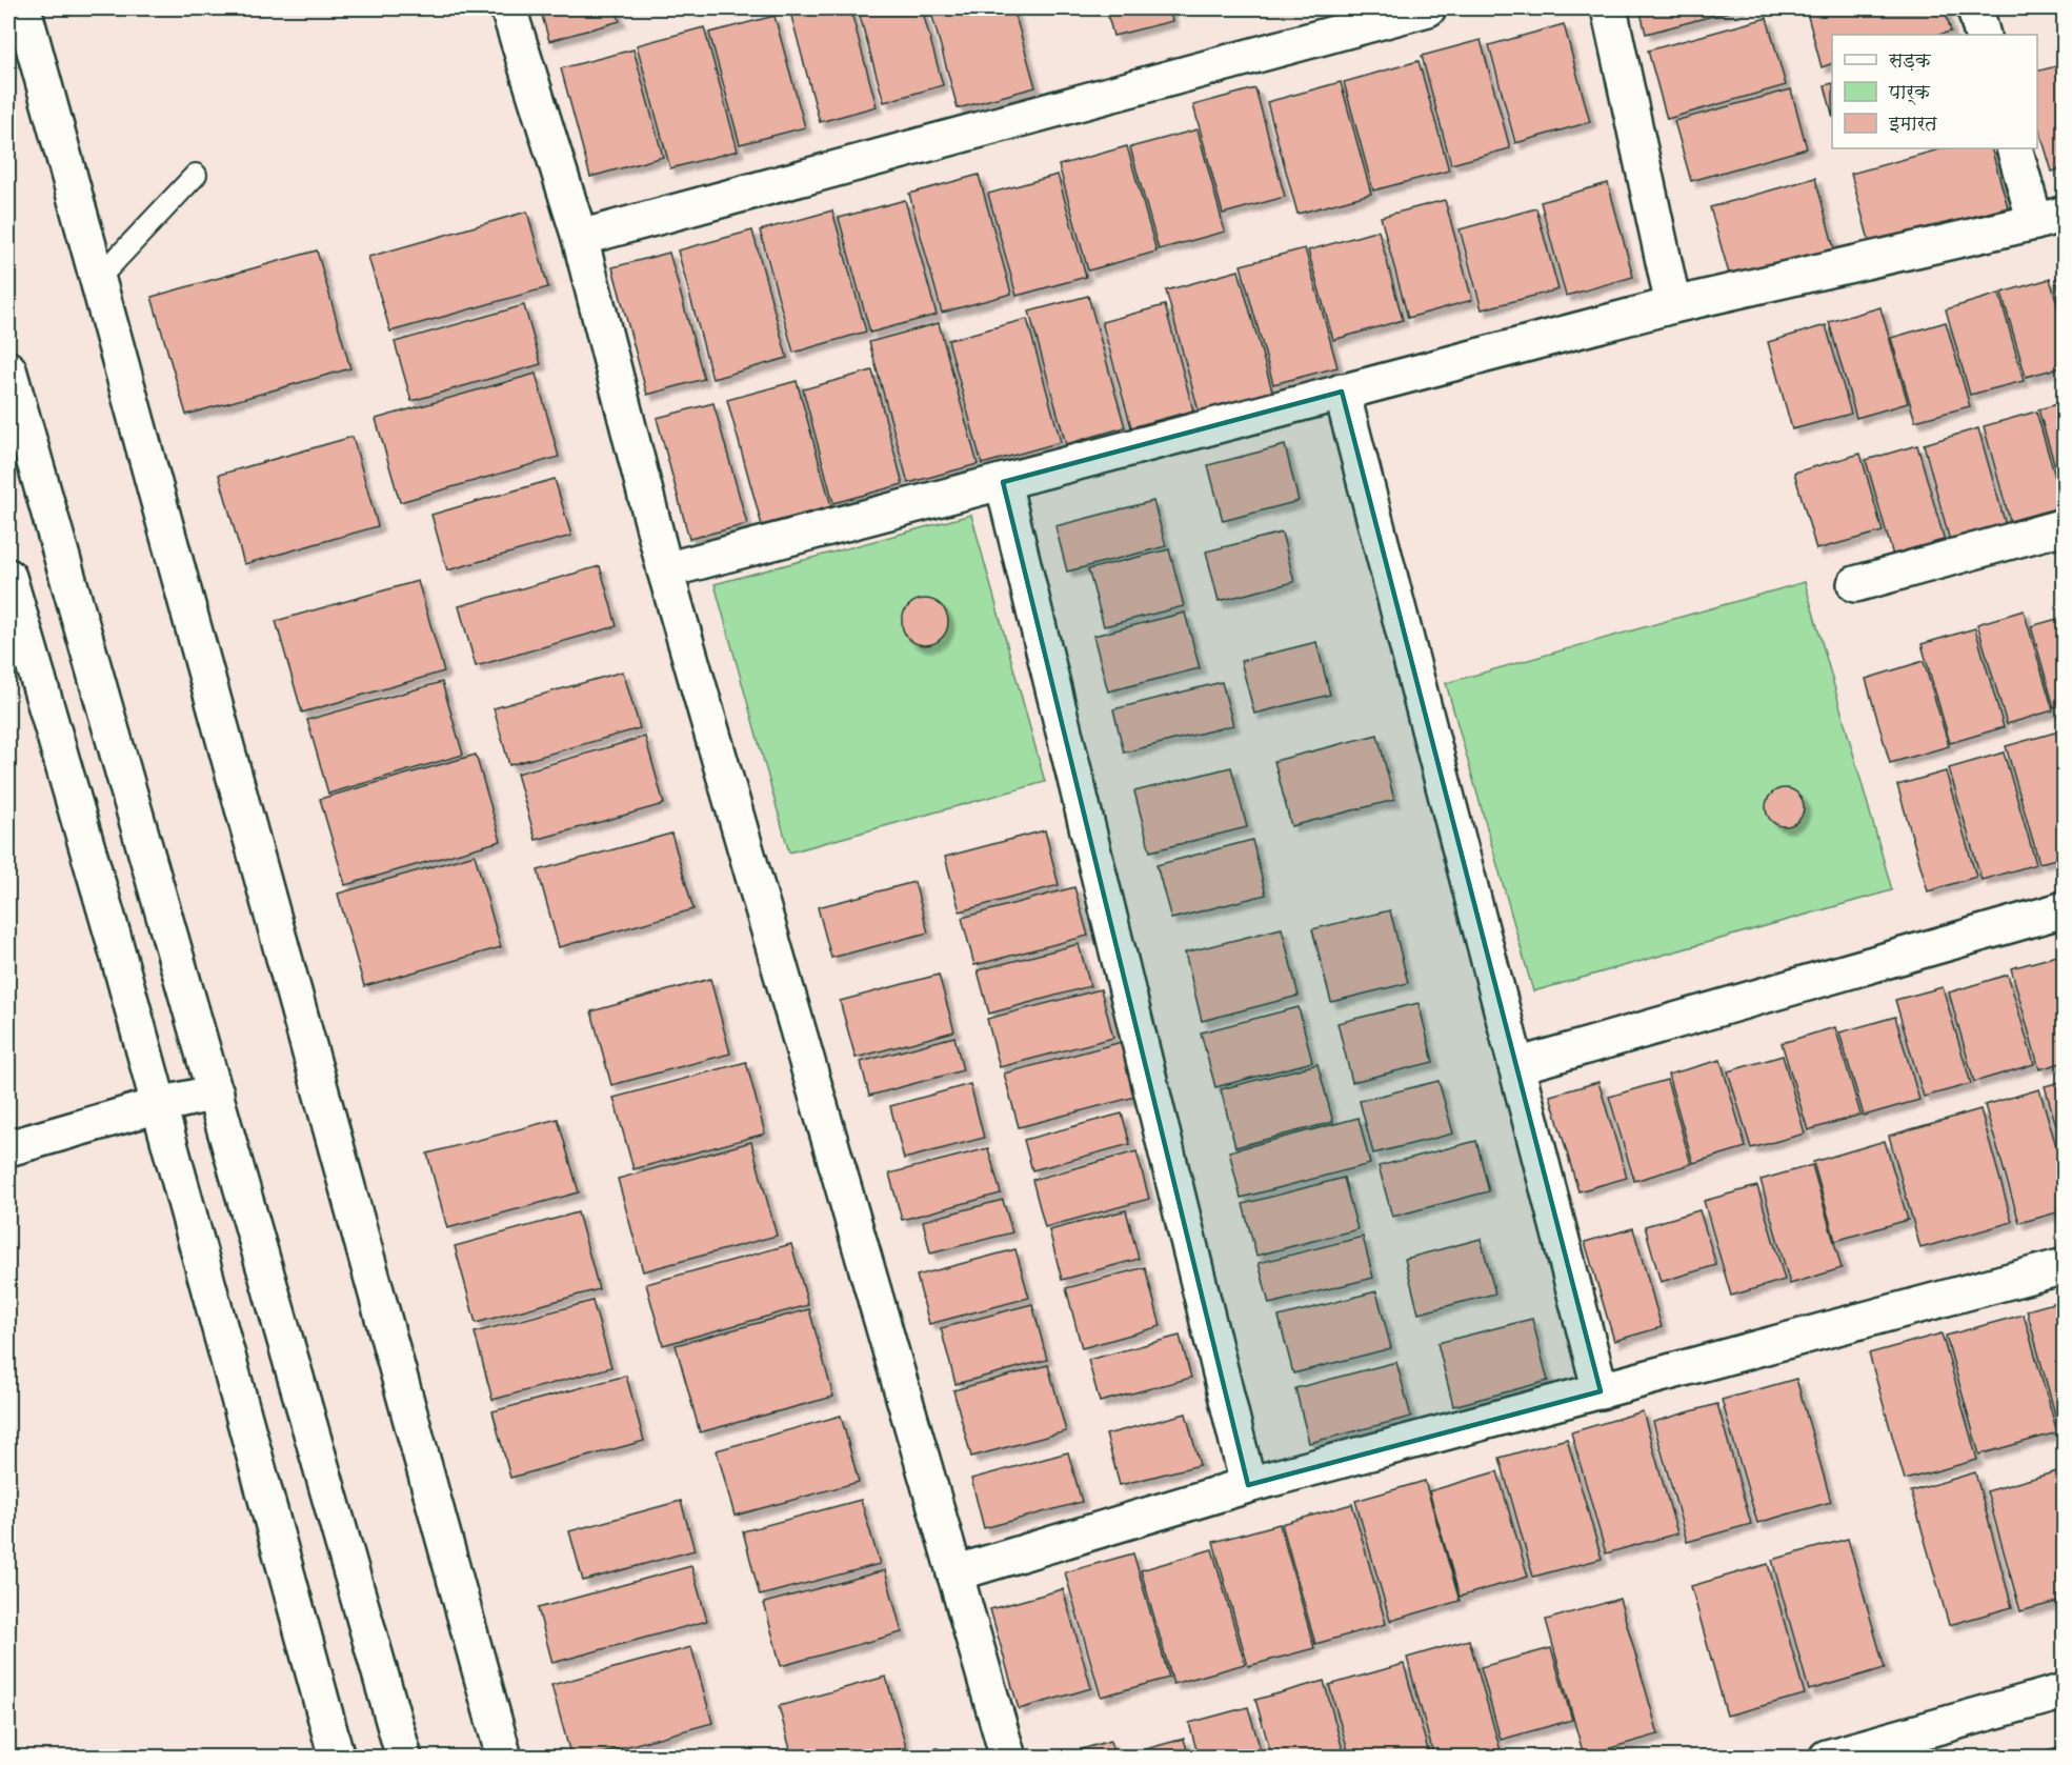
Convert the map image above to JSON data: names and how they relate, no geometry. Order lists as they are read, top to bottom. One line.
{"legend":["सड़क","पार्क","इमारत"]}
